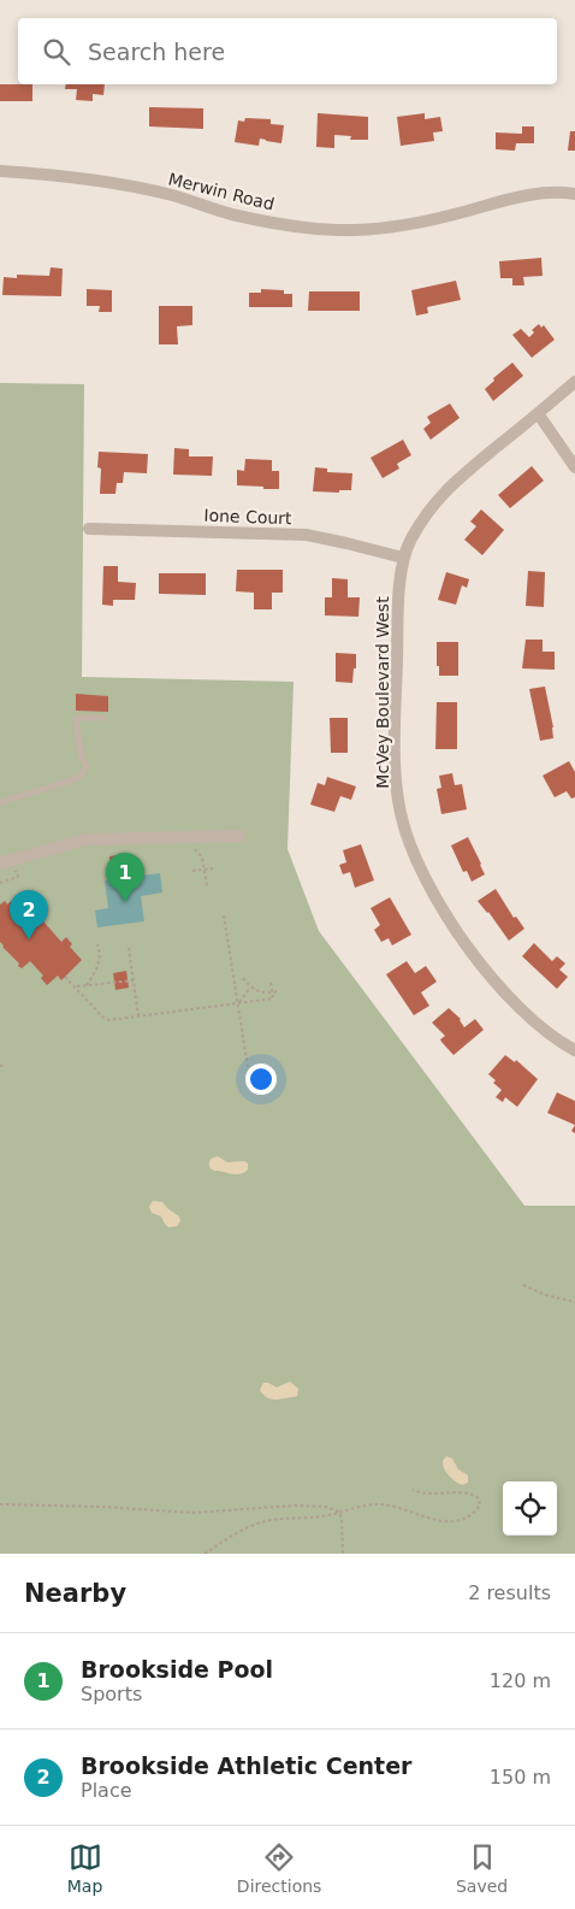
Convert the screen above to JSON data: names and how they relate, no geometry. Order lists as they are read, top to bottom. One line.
{"streets":{"street":["Merwin Road","Ione Court","McVey Boulevard West"]},"crossings":[["Ione Court","McVey Boulevard West"]],"page":{"search":"Search here","pins":["1","2"],"heading":["Nearby","2 results"],"list":[{"mark":"1","name":"Brookside Pool","note":"Sports","value":"120 m"},{"mark":"2","name":"Brookside Athletic Center","note":"Place","value":"150 m"}],"nav":["Map","Directions","Saved"]}}
